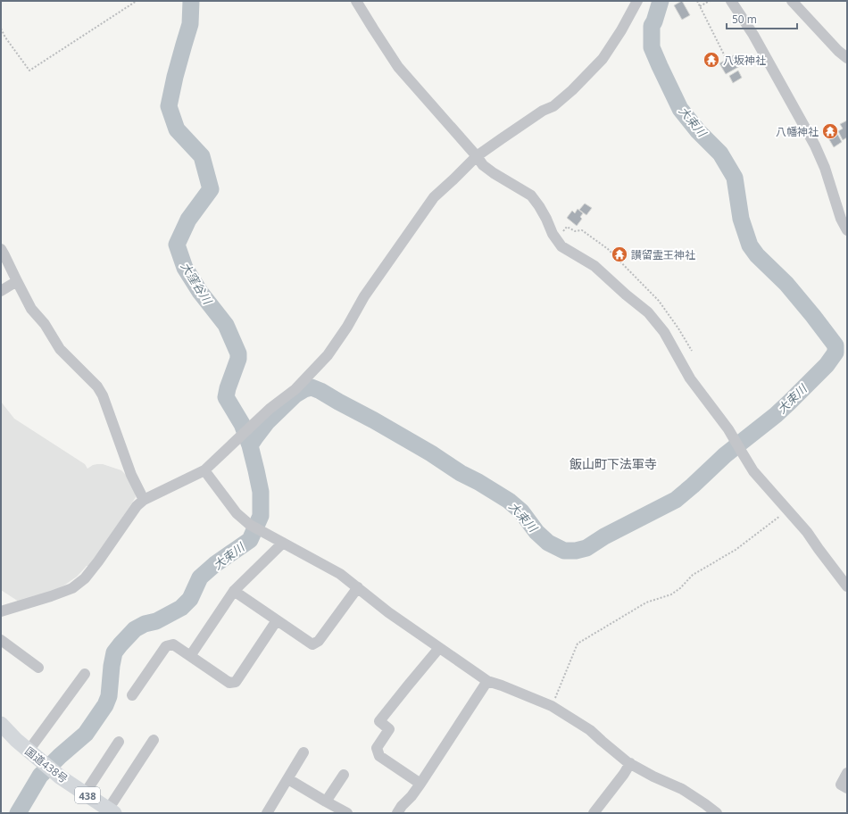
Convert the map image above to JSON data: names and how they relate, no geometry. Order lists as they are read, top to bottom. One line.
{"streets":{"highway":["国道438号","438"]},"districts":["飯山町下法軍寺"],"water":["大束川","大窪谷川"],"places":{"temple":["八坂神社","八幡神社","讃留霊王神社"]},"scale_bar":"50 m"}
